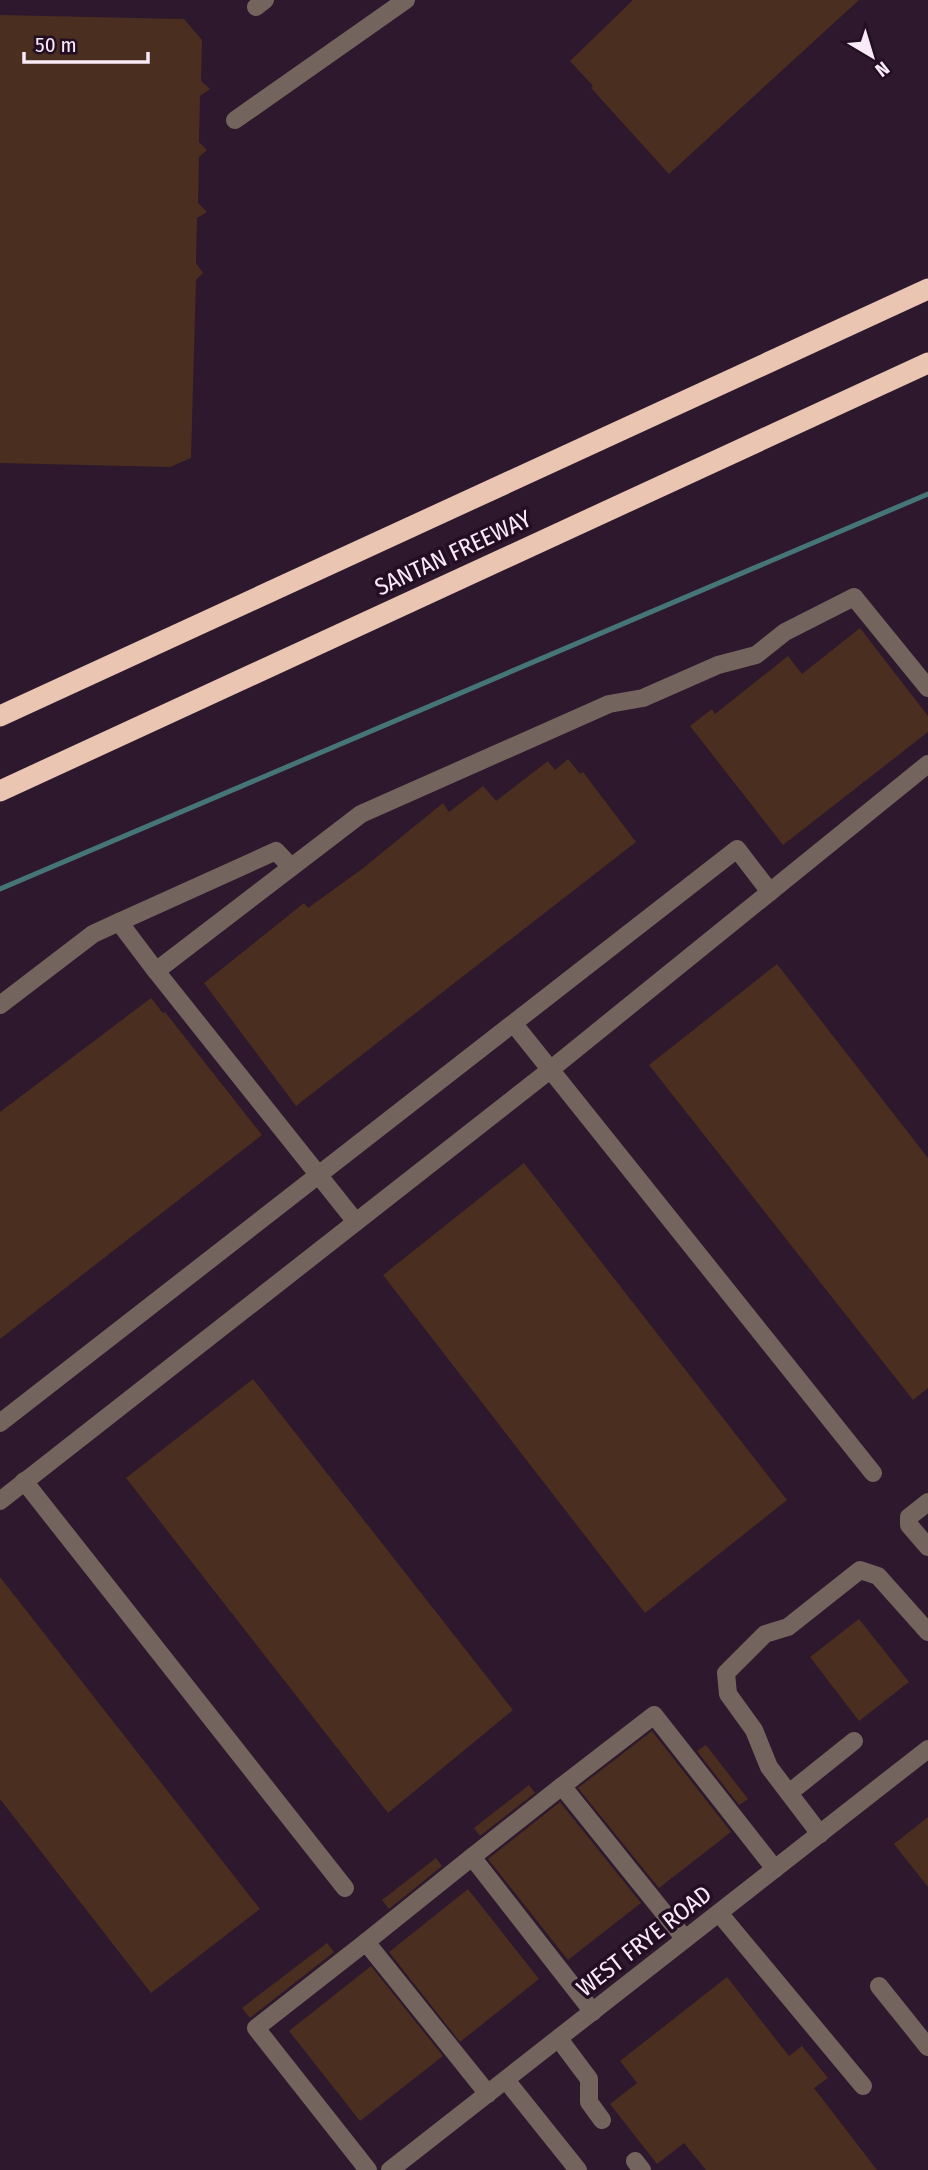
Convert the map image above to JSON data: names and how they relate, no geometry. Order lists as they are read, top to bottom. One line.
{"streets":{"highway":["SANTAN FREEWAY"],"street":["WEST FRYE ROAD"]},"scale_bar":"50 m","north":"bottom right"}
